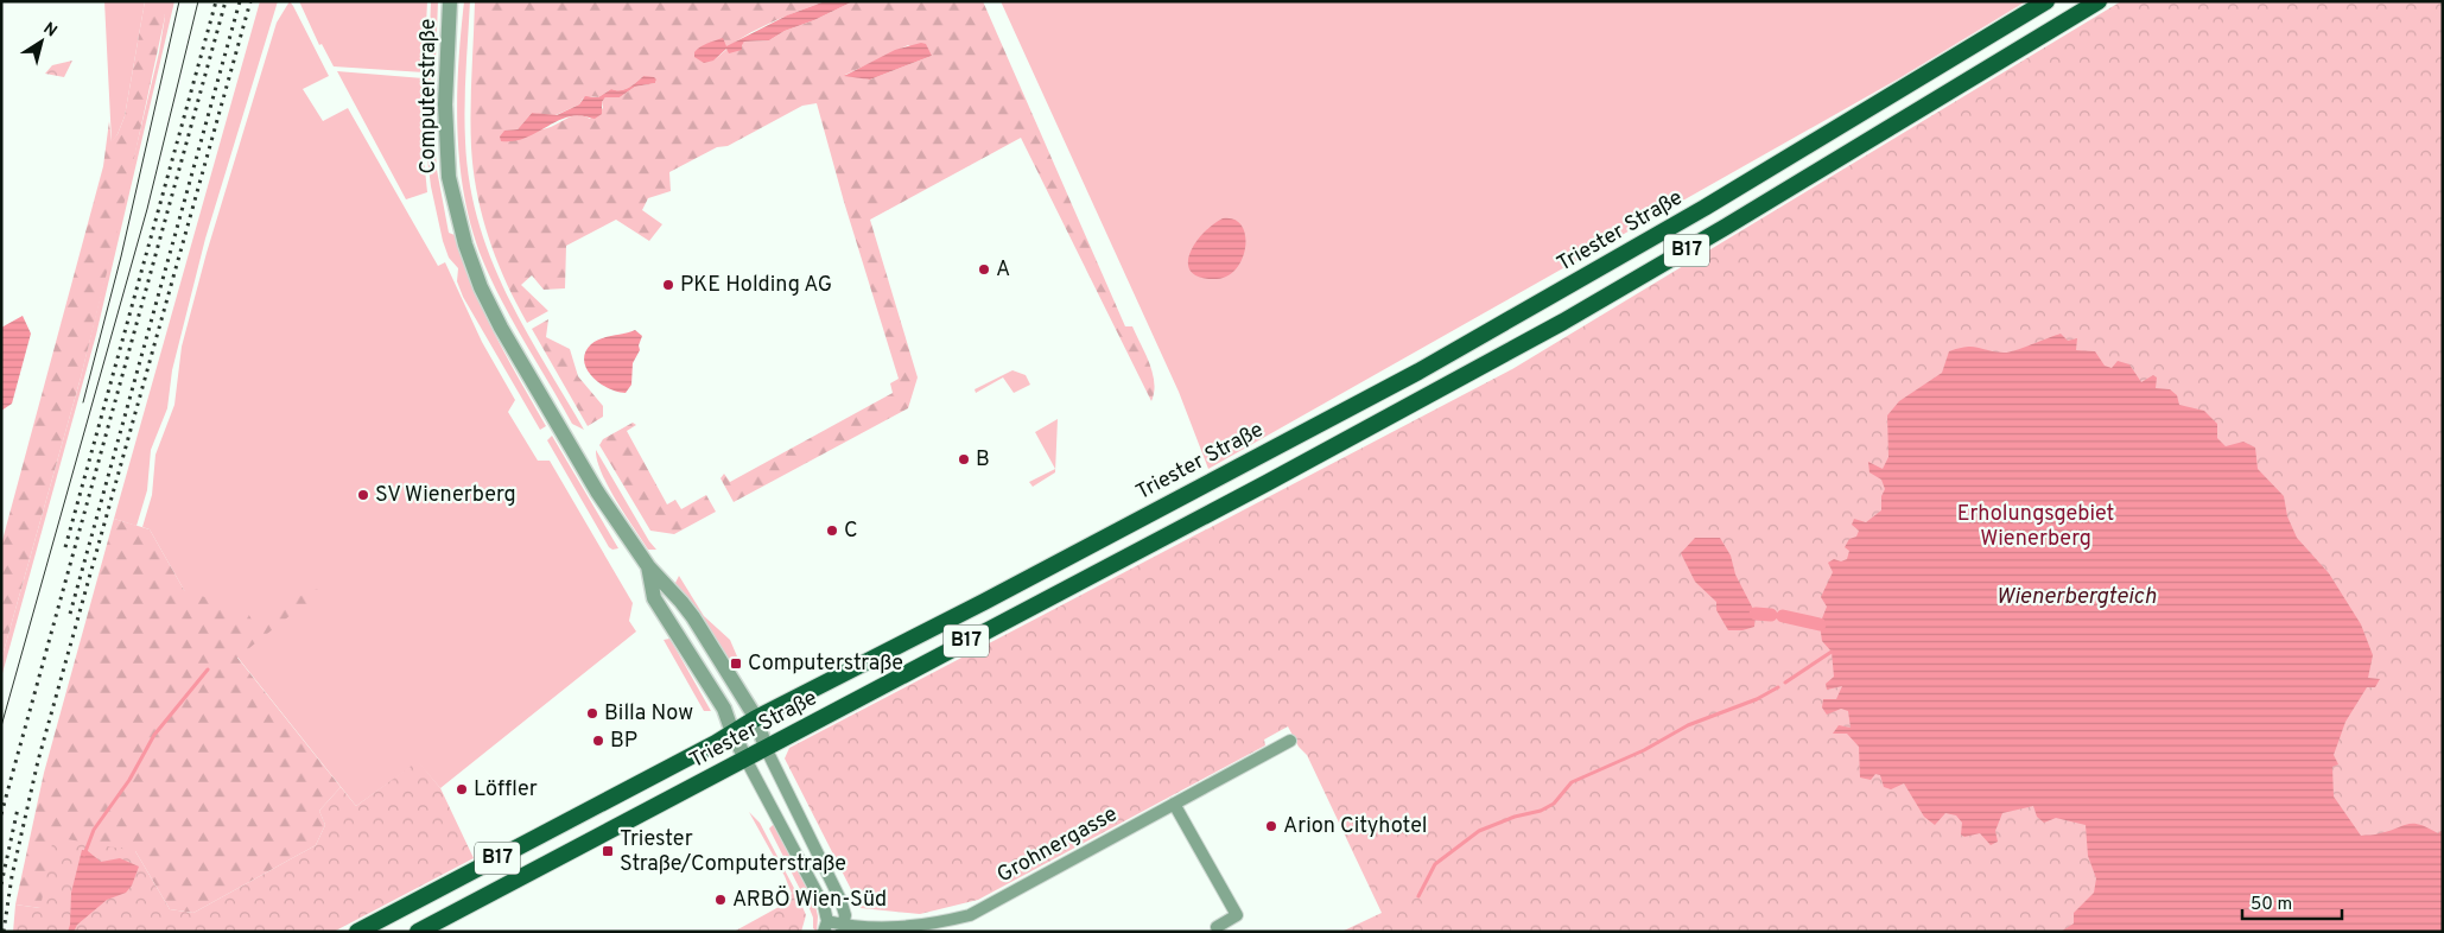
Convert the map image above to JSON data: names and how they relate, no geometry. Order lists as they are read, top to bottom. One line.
{"streets":{"main road":["Triester Straße","B17"],"street":["Computerstraße","Grohnergasse"]},"crossings":[["Computerstraße","Triester Straße"]],"water":["Wienerbergteich"],"parks":["Erholungsgebiet Wienerberg"],"places":{"other":["A","PKE Holding AG","B","SV Wienerberg","C","Billa Now","BP","Löffler","Arion Cityhotel","ARBÖ Wien-Süd"],"transit":["Computerstraße","Triester Straße/Computerstraße"]},"scale_bar":"50 m","north":"top right"}
